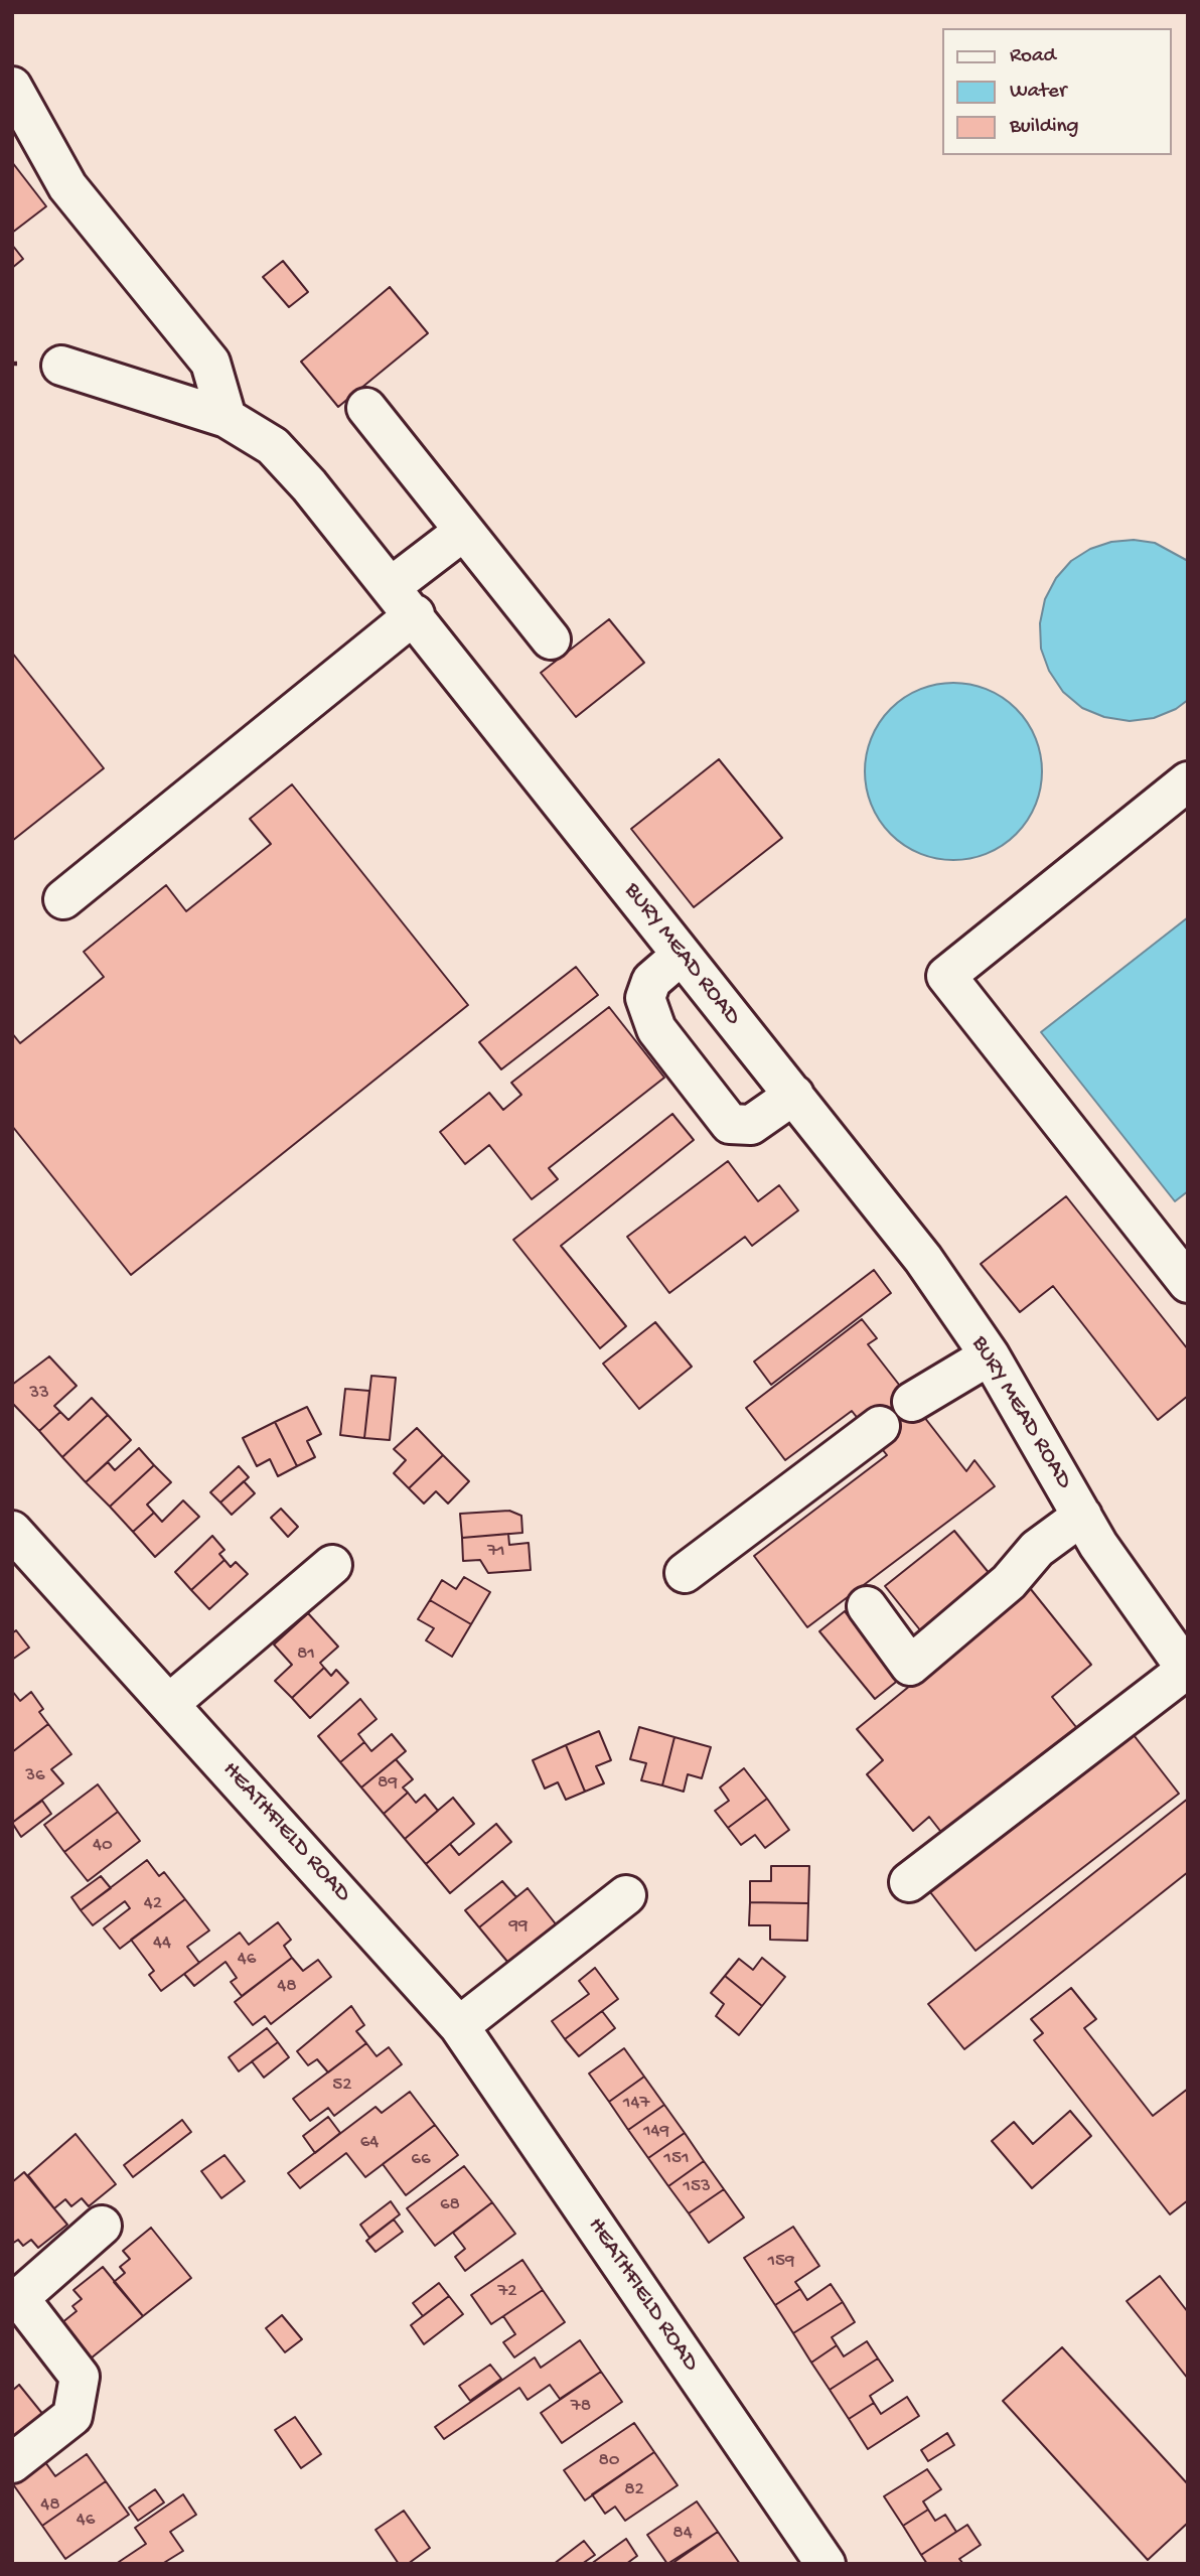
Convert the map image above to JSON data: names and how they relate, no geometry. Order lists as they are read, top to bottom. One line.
{"streets":{"street":["BURY MEAD ROAD","HEATHFIELD ROAD"]},"house_numbers":["33","71","81","36","89","40","42","99","44","46","48","52","147","149","64","151","66","153","68","159","72","78","80","82","48","46","84"],"legend":["Road","Water","Building"]}
